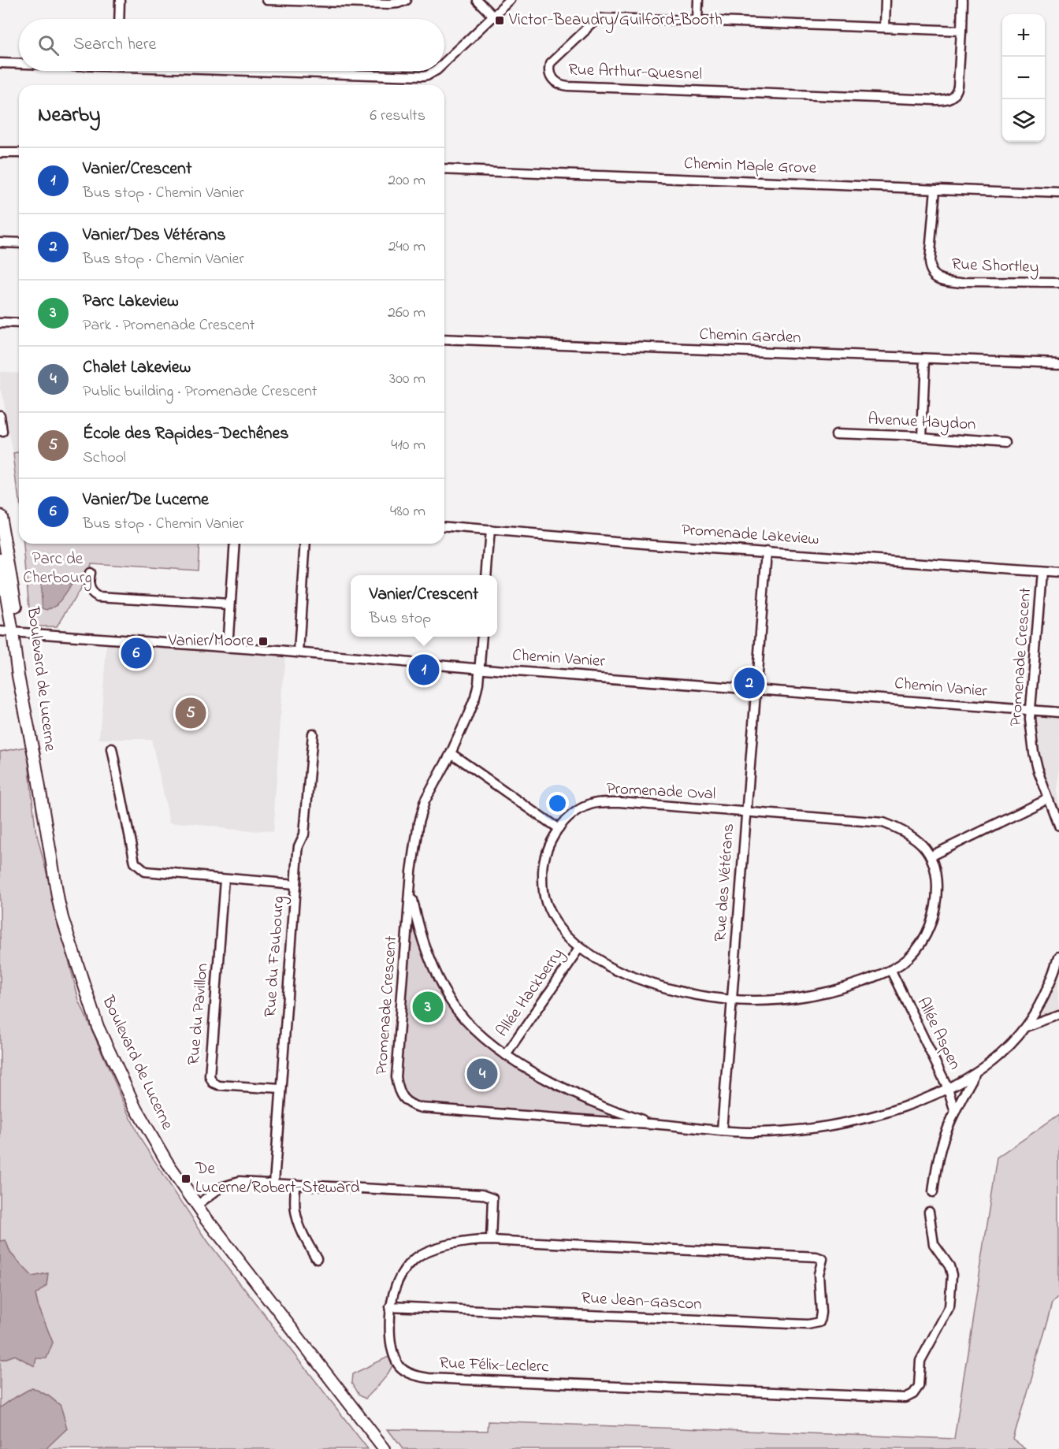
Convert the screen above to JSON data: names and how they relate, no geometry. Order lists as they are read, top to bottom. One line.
{"streets":{"main road":["Boulevard de Lucerne"],"street":["Rue Arthur-Quesnel","Chemin Maple Grove","Rue Shortley","Chemin Garden","Avenue Haydon","Promenade Lakeview","Promenade Crescent","Chemin Vanier","Promenade Oval","Rue des Vétérans","Rue du Faubourg","Allée Hackberry","Rue du Pavillon","Allée Aspen","Rue Jean-Gascon","Rue Félix-Leclerc"]},"crossings":[["Chemin Maple Grove","Rue Shortley"],["Promenade Lakeview","Promenade Crescent"],["Promenade Lakeview","Rue des Vétérans"],["Promenade Crescent","Chemin Vanier"],["Promenade Crescent","Rue des Vétérans"],["Promenade Crescent","Allée Hackberry"],["Promenade Crescent","Allée Aspen"],["Chemin Vanier","Boulevard de Lucerne"],["Chemin Vanier","Rue des Vétérans"],["Promenade Oval","Rue des Vétérans"],["Promenade Oval","Allée Hackberry"],["Promenade Oval","Allée Aspen"],["Rue du Faubourg","Rue du Pavillon"],["Rue Jean-Gascon","Rue Félix-Leclerc"]],"parks":["Parc de Cherbourg"],"places":{"transit":["Victor-Beaudry/Guilford-Booth","Vanier/Moore","De Lucerne/Robert-Steward"]},"page":{"map_buttons":["+","−"],"search":"Search here","heading":["Nearby","6 results"],"list":[{"mark":"1","name":"Vanier/Crescent","note":"Bus stop · Chemin Vanier","value":"200 m"},{"mark":"2","name":"Vanier/Des Vétérans","note":"Bus stop · Chemin Vanier","value":"240 m"},{"mark":"3","name":"Parc Lakeview","note":"Park · Promenade Crescent","value":"260 m"},{"mark":"4","name":"Chalet Lakeview","note":"Public building · Promenade Crescent","value":"300 m"},{"mark":"5","name":"École des Rapides-Dechênes","note":"School","value":"410 m"},{"mark":"6","name":"Vanier/De Lucerne","note":"Bus stop · Chemin Vanier","value":"480 m"}],"popup":["Vanier/Crescent","Bus stop"],"pins":["6","1","2","5","3","4"]}}
